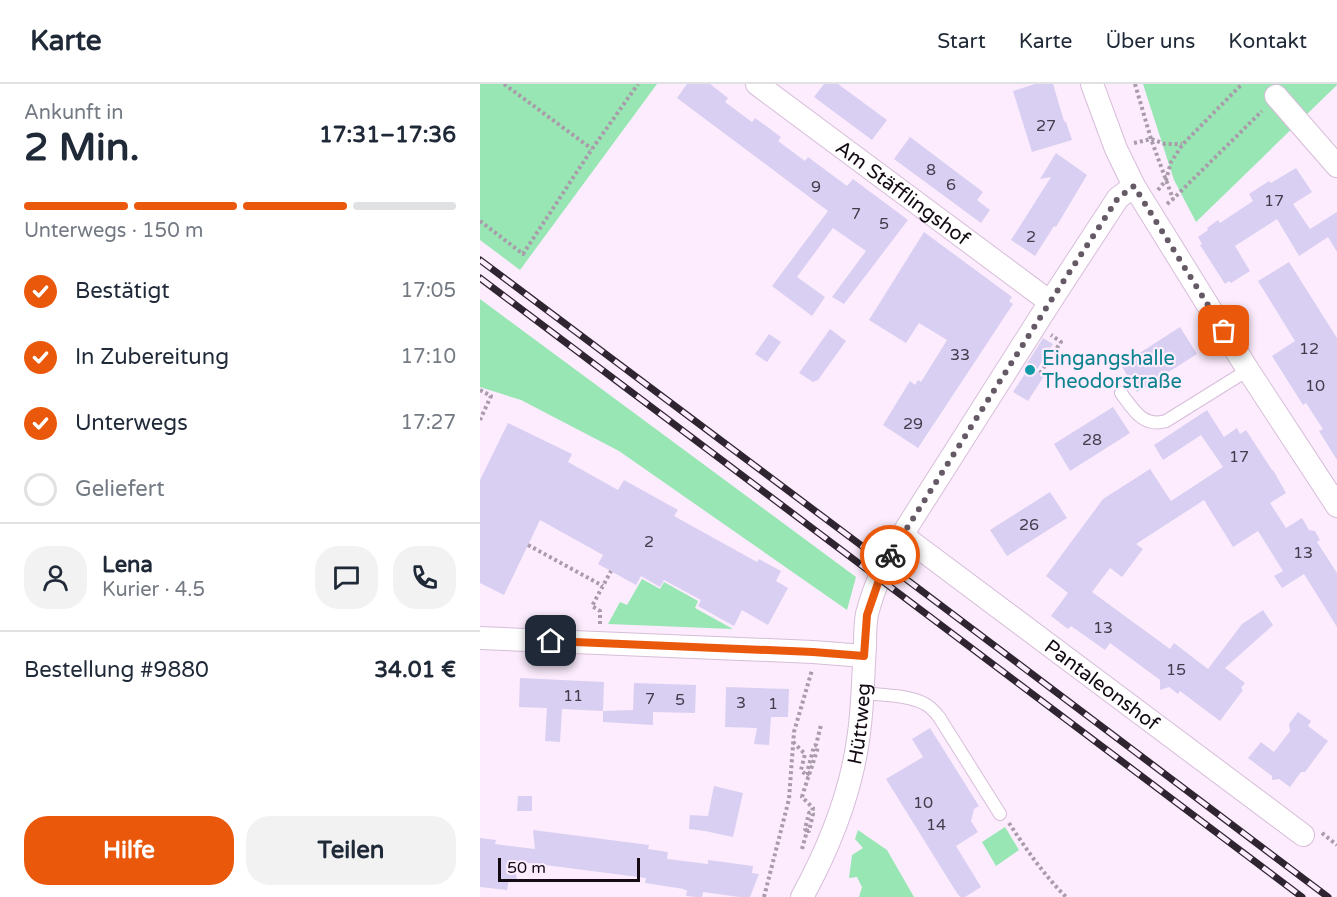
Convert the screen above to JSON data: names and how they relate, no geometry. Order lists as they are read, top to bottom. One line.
{"streets":{"street":["Am Stäfflingshof","Pantaleonshof","Hüttweg"]},"crossings":[["Am Stäfflingshof","Hüttweg"],["Pantaleonshof","Hüttweg"]],"places":["Eingangshalle Theodorstraße"],"house_numbers":["27","8","6","9","17","7","5","2","12","33","10","29","28","17","26","2","13","13","15","11","7","5","3","1","10","14"],"scale_bar":"50 m","page":{"header":"Karte","nav":["Start","Karte","Über uns","Kontakt"],"heading":["2 Min.","Ankunft in","17:31–17:36"],"panel":["Lena","Kurier · 4.5","Bestellung #9880","34.01 €"],"bar":"Unterwegs · 150 m","list":[["Bestätigt","17:05"],["In Zubereitung","17:10"],["Unterwegs","17:27"],"Geliefert"],"buttons":["Hilfe","Teilen"],"scale":"50 m"}}
